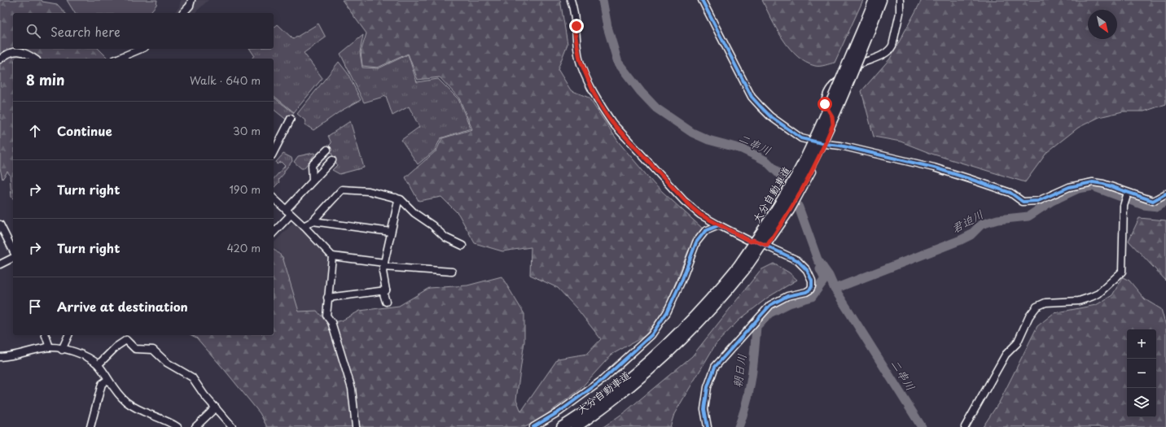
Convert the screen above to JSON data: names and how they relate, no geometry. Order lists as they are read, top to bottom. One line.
{"streets":{"highway":["大分自動車道"]},"water":["二串川","君迫川","朝日川"],"north":"bottom right","page":{"search":"Search here","heading":["8 min","Walk · 640 m"],"list":[["Continue","30 m"],["Turn right","190 m"],["Turn right","420 m"],"Arrive at destination"],"map_buttons":["+","−"]}}
